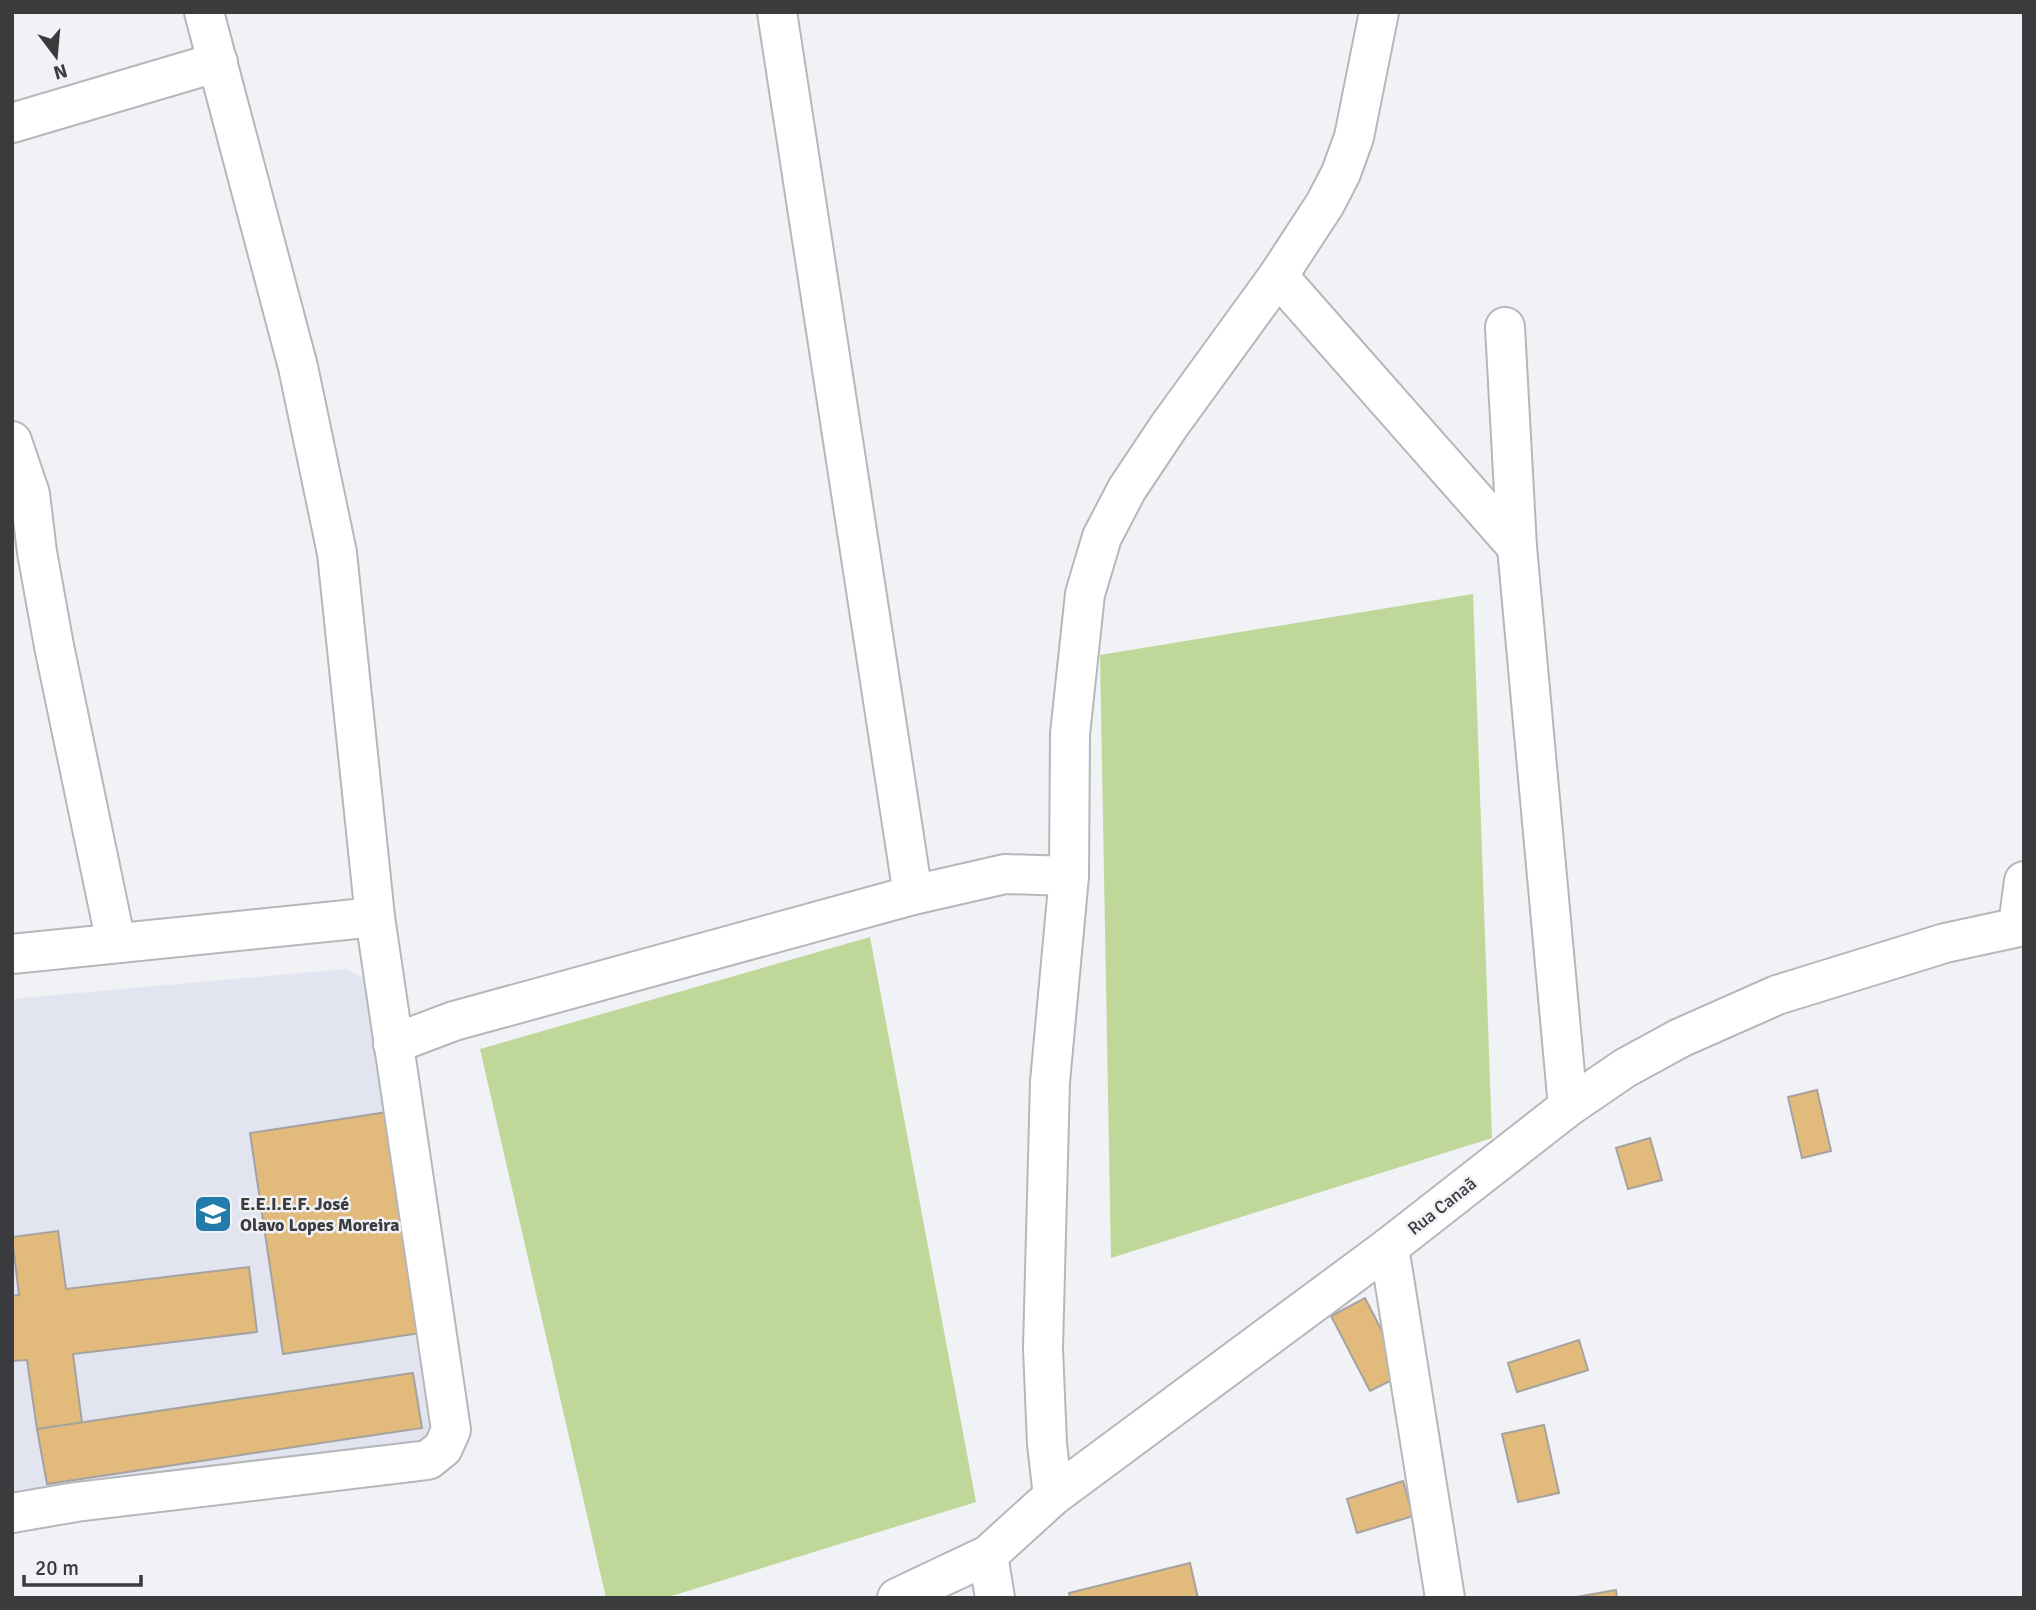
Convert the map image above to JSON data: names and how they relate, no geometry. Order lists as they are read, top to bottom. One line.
{"streets":{"street":["Rua Canaã"]},"places":{"school or university":["E.E.I.E.F. José Olavo Lopes Moreira"]},"scale_bar":"20 m","north":"bottom"}
